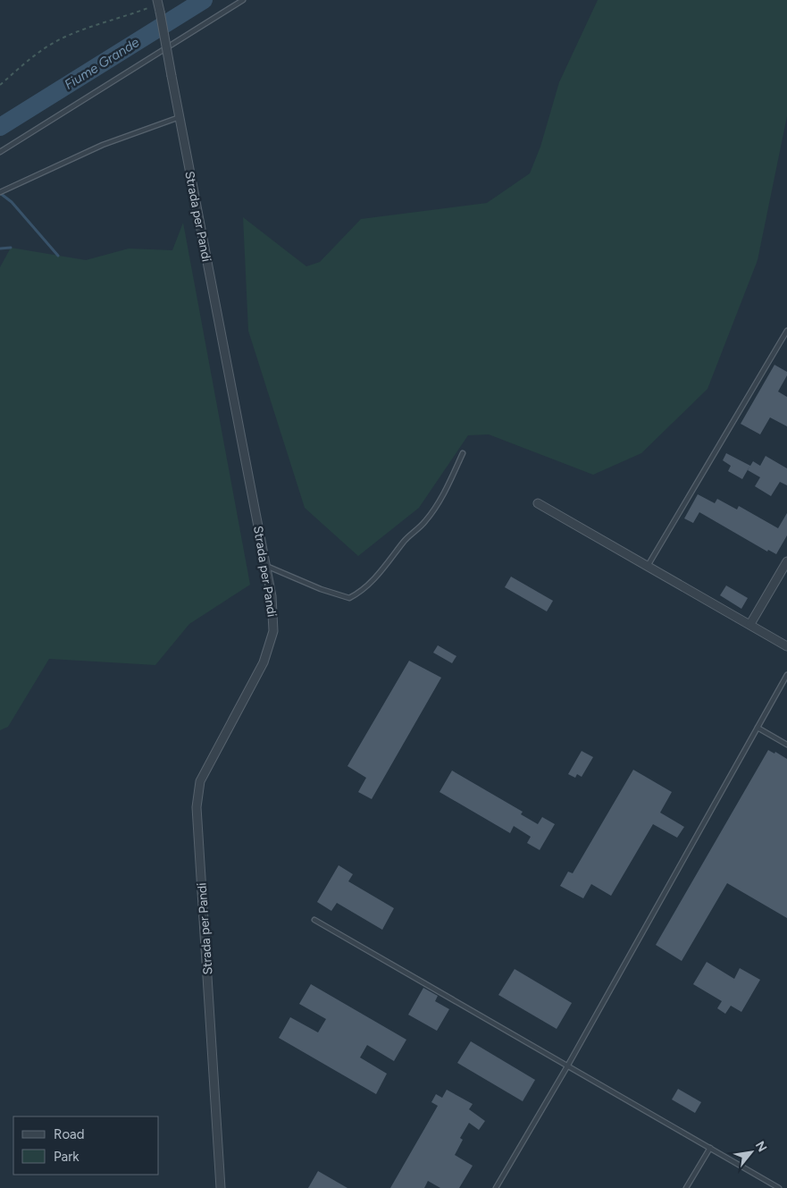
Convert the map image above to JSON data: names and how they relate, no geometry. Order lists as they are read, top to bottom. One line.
{"streets":{"street":["Strada per Pandi"]},"water":["Fiume Grande"],"legend":["Road","Park"],"north":"top right"}
